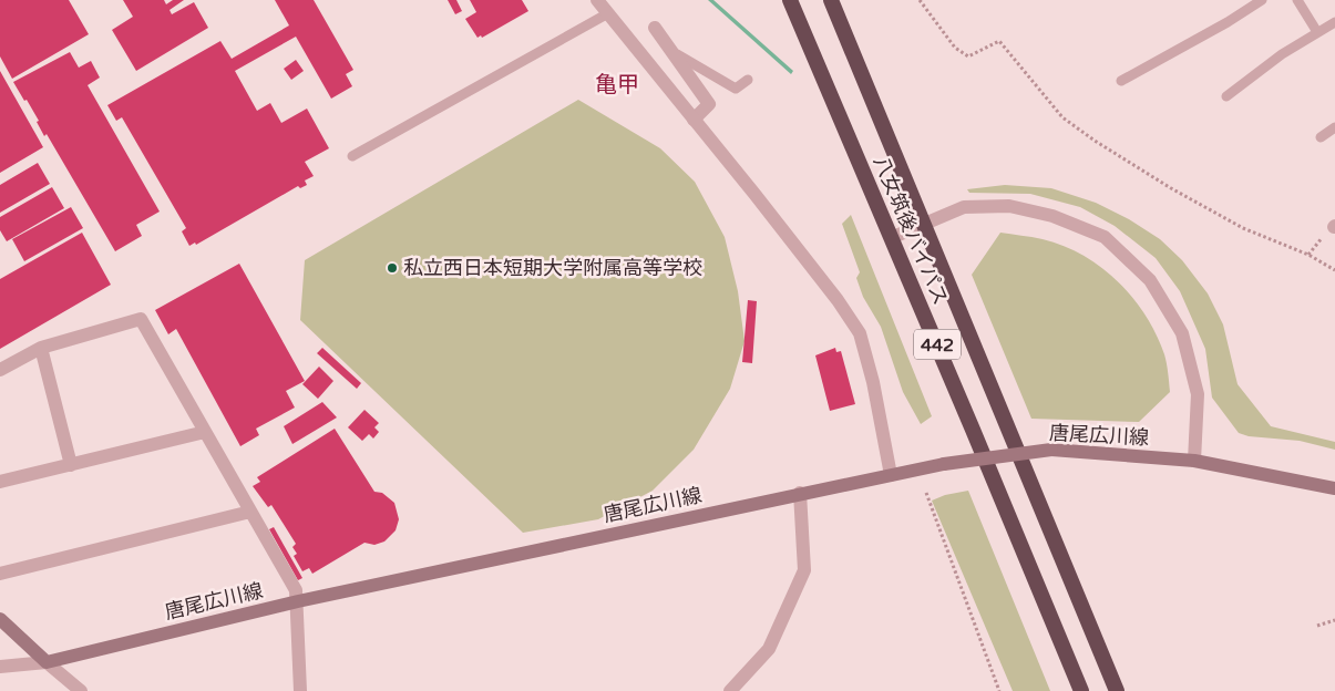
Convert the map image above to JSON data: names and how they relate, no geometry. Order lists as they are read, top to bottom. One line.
{"streets":{"highway":["八女筑後バイパス","442"],"main road":["唐尾広川線"]},"districts":["亀甲"],"places":["私立西日本短期大学附属高等学校"]}
